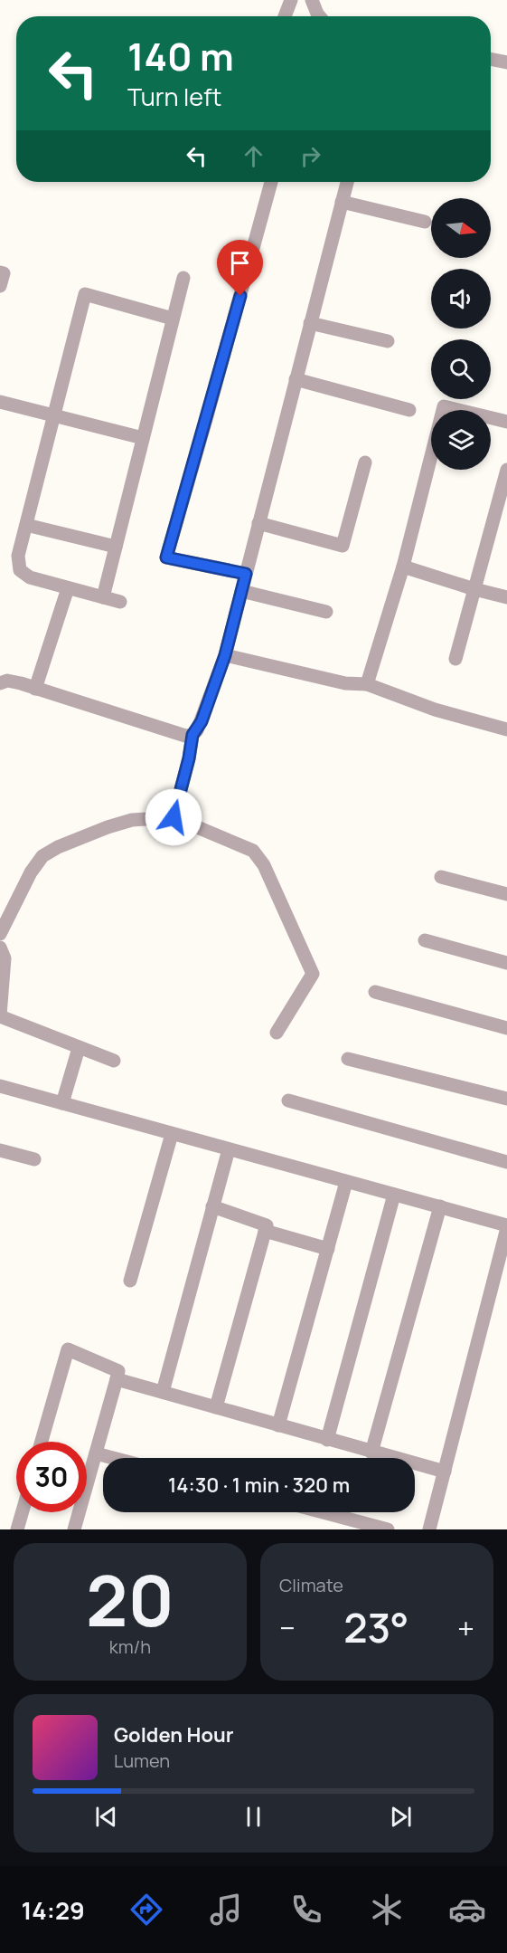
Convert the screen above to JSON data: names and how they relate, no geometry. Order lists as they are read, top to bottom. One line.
{"north":"right","page":{"turn":["140 m","Turn left"],"limit":"30","trip":"14:30 · 1 min · 320 m","tile":[["20","km/h"],"Climate"],"heat":["−","23°","+"],"song":["Golden Hour","Lumen"],"tabs":"14:29"}}
